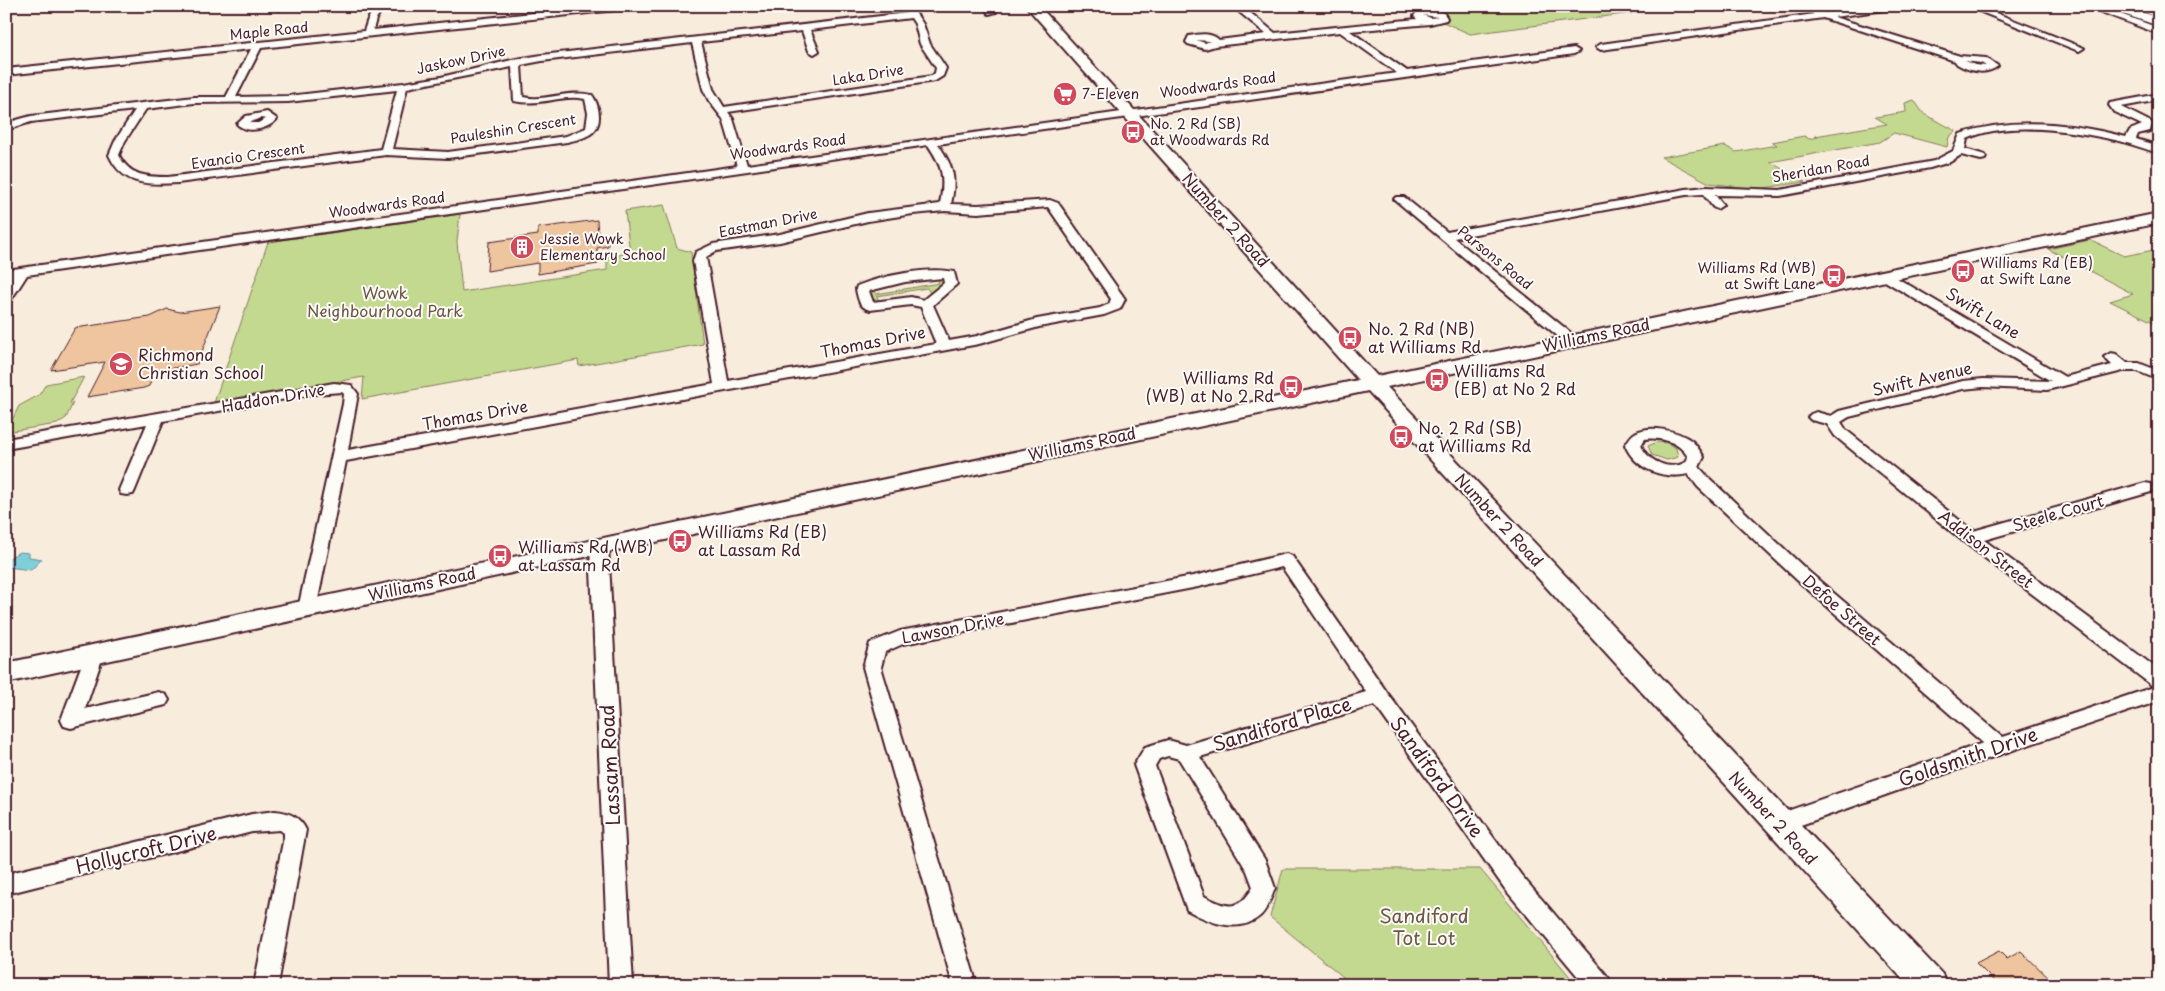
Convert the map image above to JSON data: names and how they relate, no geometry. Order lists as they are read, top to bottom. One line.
{"streets":{"street":["Maple Road","Jaskow Drive","Laka Drive","Woodwards Road","Pauleshin Crescent","Evancio Crescent","Sheridan Road","Number 2 Road","Eastman Drive","Parsons Road","Swift Lane","Williams Road","Thomas Drive","Swift Avenue","Haddon Drive","Steele Court","Addison Street","Defoe Street","Lawson Drive","Sandiford Place","Goldsmith Drive","Lassam Road","Sandiford Drive","Hollycroft Drive"]},"crossings":[["Jaskow Drive","Laka Drive"],["Jaskow Drive","Pauleshin Crescent"],["Woodwards Road","Number 2 Road"],["Pauleshin Crescent","Evancio Crescent"],["Sheridan Road","Parsons Road"],["Number 2 Road","Williams Road"],["Number 2 Road","Goldsmith Drive"],["Eastman Drive","Thomas Drive"],["Parsons Road","Williams Road"],["Swift Lane","Williams Road"],["Swift Lane","Swift Avenue"],["Williams Road","Haddon Drive"],["Williams Road","Lassam Road"],["Thomas Drive","Haddon Drive"],["Swift Avenue","Addison Street"],["Steele Court","Addison Street"],["Defoe Street","Goldsmith Drive"],["Lawson Drive","Sandiford Drive"],["Sandiford Place","Sandiford Drive"]],"parks":["Wowk Neighbourhood Park","Sandiford Tot Lot"],"places":{"supermarket":["7-Eleven"],"bus stop":["No. 2 Rd (SB) at Woodwards Rd","Williams Rd (EB) at Swift Lane","Williams Rd (WB) at Swift Lane","No. 2 Rd (NB) at Williams Rd","Williams Rd (EB) at No 2 Rd","Williams Rd (WB) at No 2 Rd","No. 2 Rd (SB) at Williams Rd","Williams Rd (EB) at Lassam Rd","Williams Rd (WB) at Lassam Rd"],"building":["Jessie Wowk Elementary School"],"school or university":["Richmond Christian School"]}}
